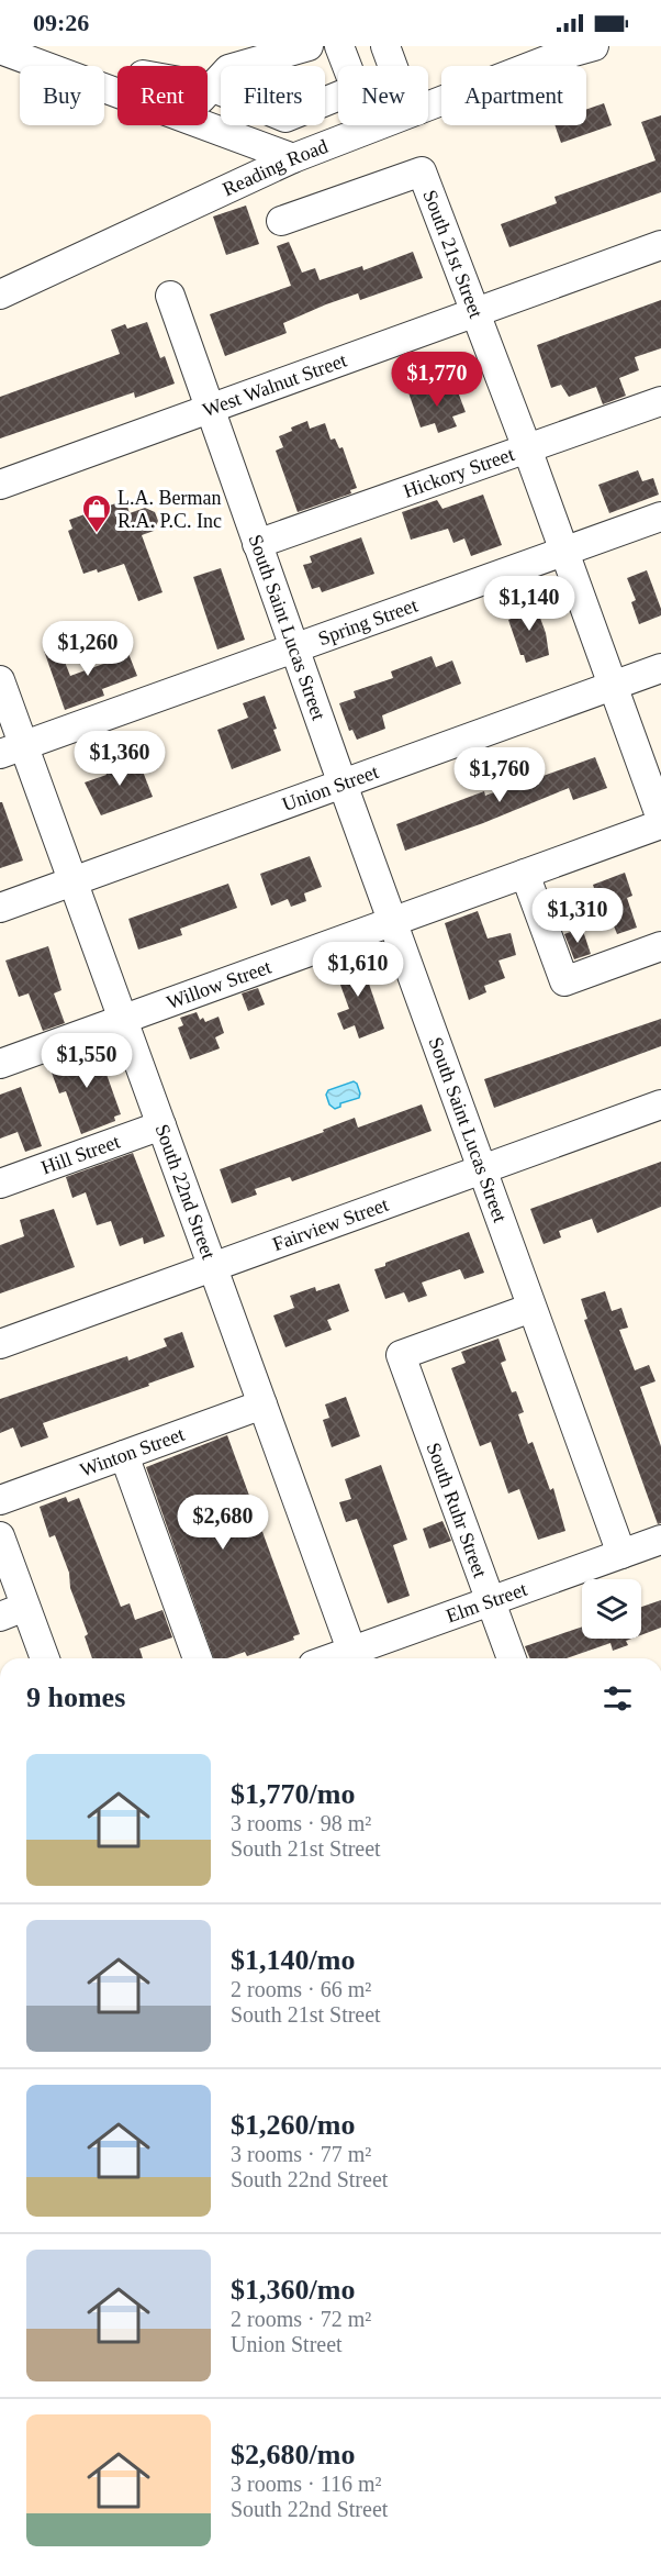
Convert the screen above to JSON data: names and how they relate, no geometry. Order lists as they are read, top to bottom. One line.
{"streets":{"street":["Reading Road","South 21st Street","West Walnut Street","Hickory Street","Spring Street","South Saint Lucas Street","Union Street","Willow Street","Hill Street","South 22nd Street","Fairview Street","Winton Street","South Ruhr Street","Elm Street"]},"crossings":[["South 21st Street","West Walnut Street"],["South 21st Street","Hickory Street"],["South 21st Street","Spring Street"],["South 21st Street","Union Street"],["West Walnut Street","South Saint Lucas Street"],["Hickory Street","South Saint Lucas Street"],["Spring Street","South Saint Lucas Street"],["Spring Street","South 22nd Street"],["South Saint Lucas Street","Union Street"],["South Saint Lucas Street","Willow Street"],["South Saint Lucas Street","Fairview Street"],["South Saint Lucas Street","South Ruhr Street"],["South Saint Lucas Street","Elm Street"],["Union Street","South 22nd Street"],["Willow Street","South 22nd Street"],["Hill Street","South 22nd Street"],["South 22nd Street","Fairview Street"],["South 22nd Street","Winton Street"],["South 22nd Street","Elm Street"],["South Ruhr Street","Elm Street"]],"places":{"shop":["L.A. Berman R.A. P.C. Inc"]},"page":{"status":"09:26","chip":["Buy","Rent","Filters","New","Apartment"],"price":["$1,770","$1,140","$1,260","$1,360","$1,760","$1,310","$1,610","$1,550","$2,680"],"heading":"9 homes","list":[{"name":"$1,770/mo","note":"3 rooms · 98 m² · South 21st Street"},{"name":"$1,140/mo","note":"2 rooms · 66 m² · South 21st Street"},{"name":"$1,260/mo","note":"3 rooms · 77 m² · South 22nd Street"},{"name":"$1,360/mo","note":"2 rooms · 72 m² · Union Street"},{"name":"$2,680/mo","note":"3 rooms · 116 m² · South 22nd Street"}]}}
